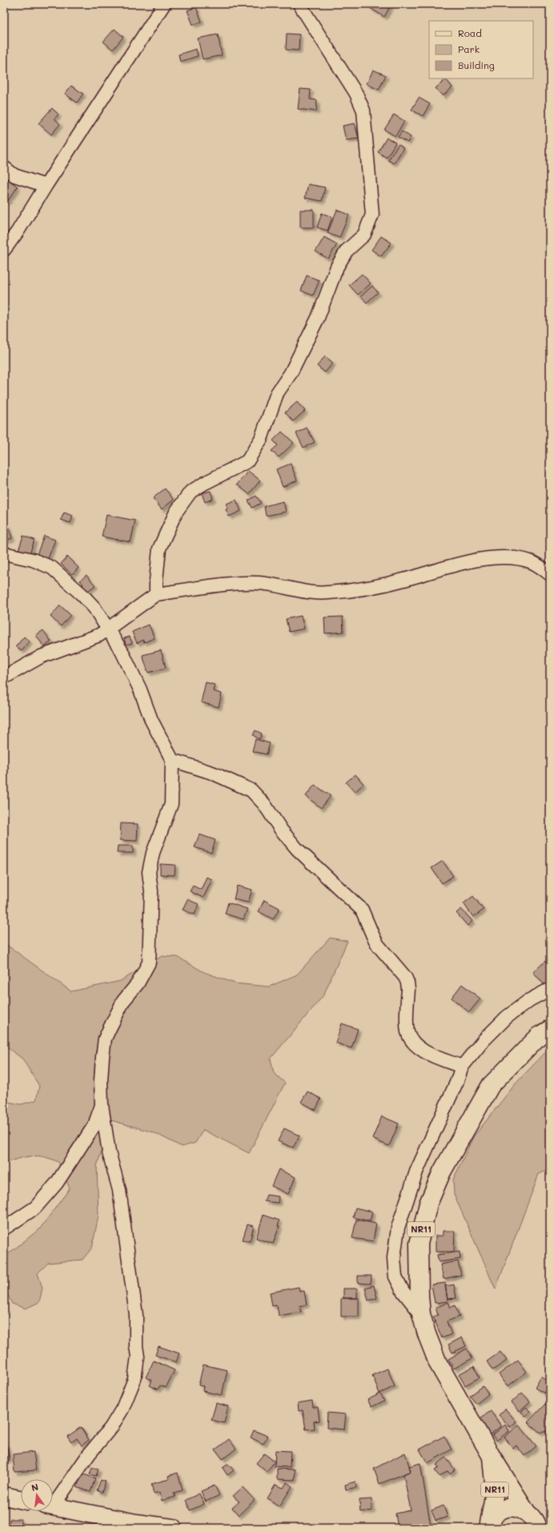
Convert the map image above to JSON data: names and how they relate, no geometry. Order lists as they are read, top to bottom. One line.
{"streets":{"highway":["NR11"]},"legend":["Road","Park","Building"],"north":"top"}
